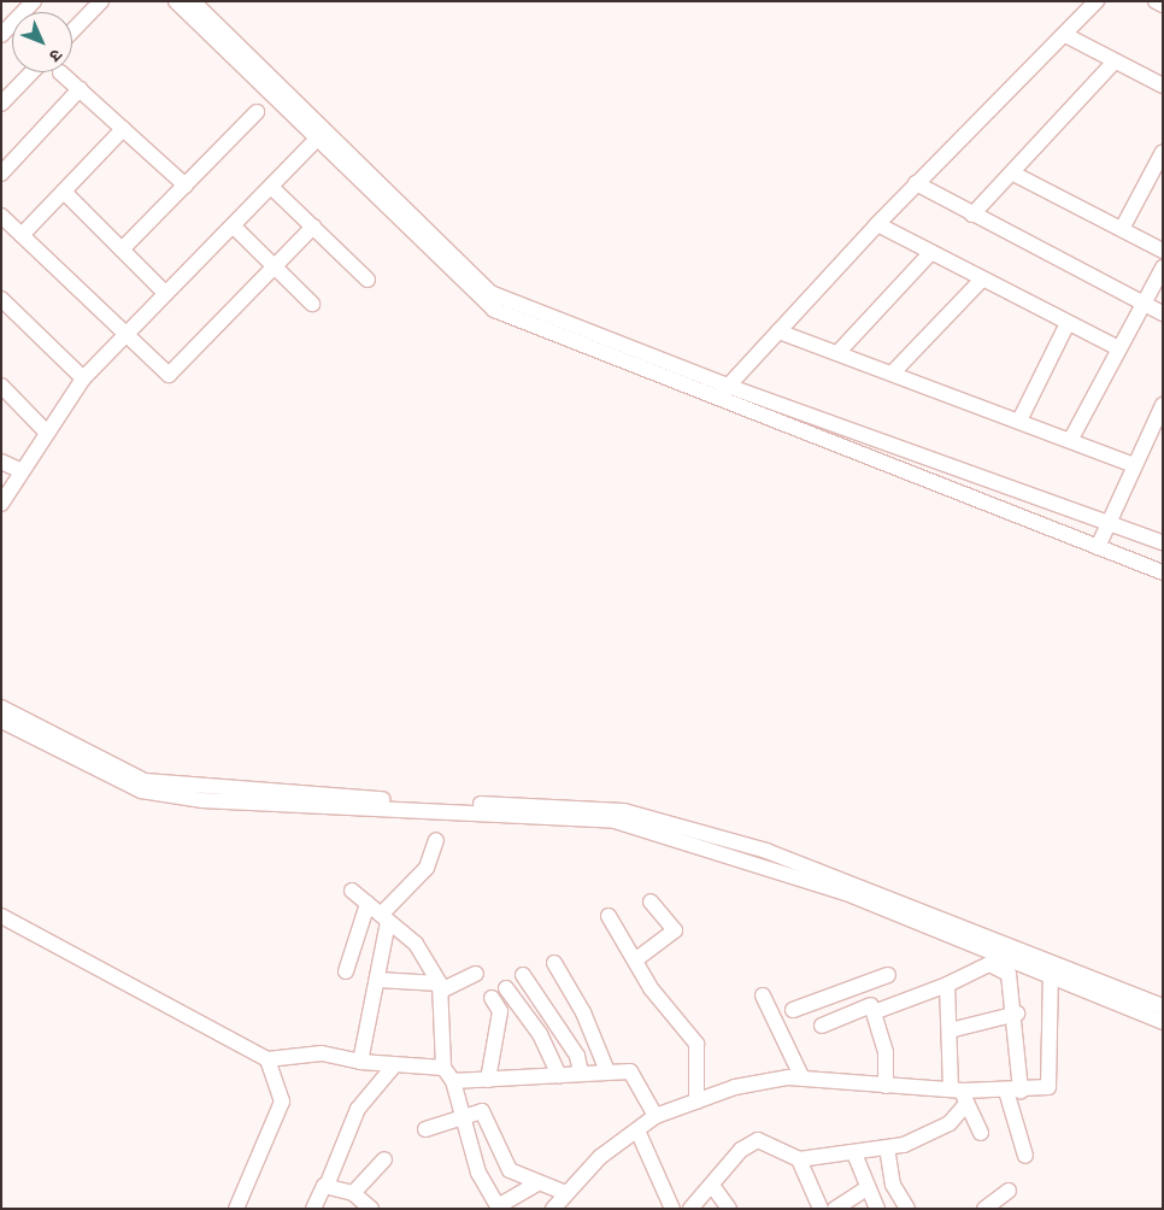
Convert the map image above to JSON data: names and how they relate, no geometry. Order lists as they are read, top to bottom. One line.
{"north":"bottom right"}
